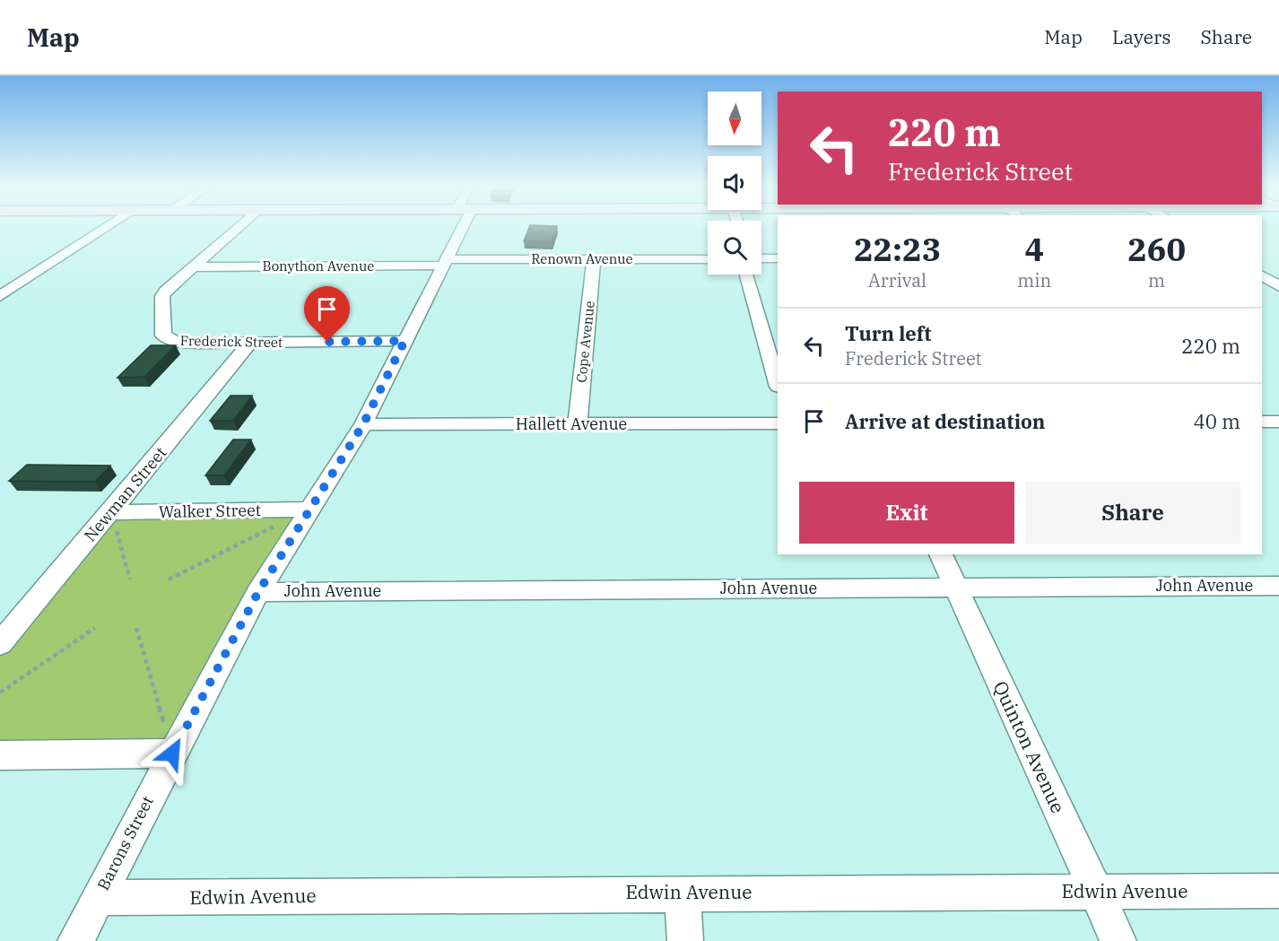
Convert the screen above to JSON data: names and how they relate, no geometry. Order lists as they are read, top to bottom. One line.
{"streets":{"street":["Renown Avenue","Bonython Avenue","Frederick Street","Cope Avenue","Hallett Avenue","Newman Street","Walker Street","John Avenue","Quinton Avenue","Barons Street","Edwin Avenue"]},"crossings":[["Renown Avenue","Bonython Avenue"],["Renown Avenue","Cope Avenue"],["Renown Avenue","Barons Street"],["Bonython Avenue","Frederick Street"],["Bonython Avenue","Barons Street"],["Frederick Street","Newman Street"],["Frederick Street","Barons Street"],["Cope Avenue","Hallett Avenue"],["Hallett Avenue","Barons Street"],["Newman Street","Walker Street"],["Walker Street","Barons Street"],["John Avenue","Quinton Avenue"],["John Avenue","Barons Street"],["Quinton Avenue","Edwin Avenue"],["Barons Street","Edwin Avenue"]],"north":"bottom","page":{"header":"Map","nav":["Map","Layers","Share"],"turn":["220 m","Frederick Street"],"eta":["22:23","Arrival","4","min","260","m"],"list":[{"name":"Turn left","note":"Frederick Street","value":"220 m"},{"name":"Arrive at destination","value":"40 m"}],"buttons":["Exit","Share"]}}
